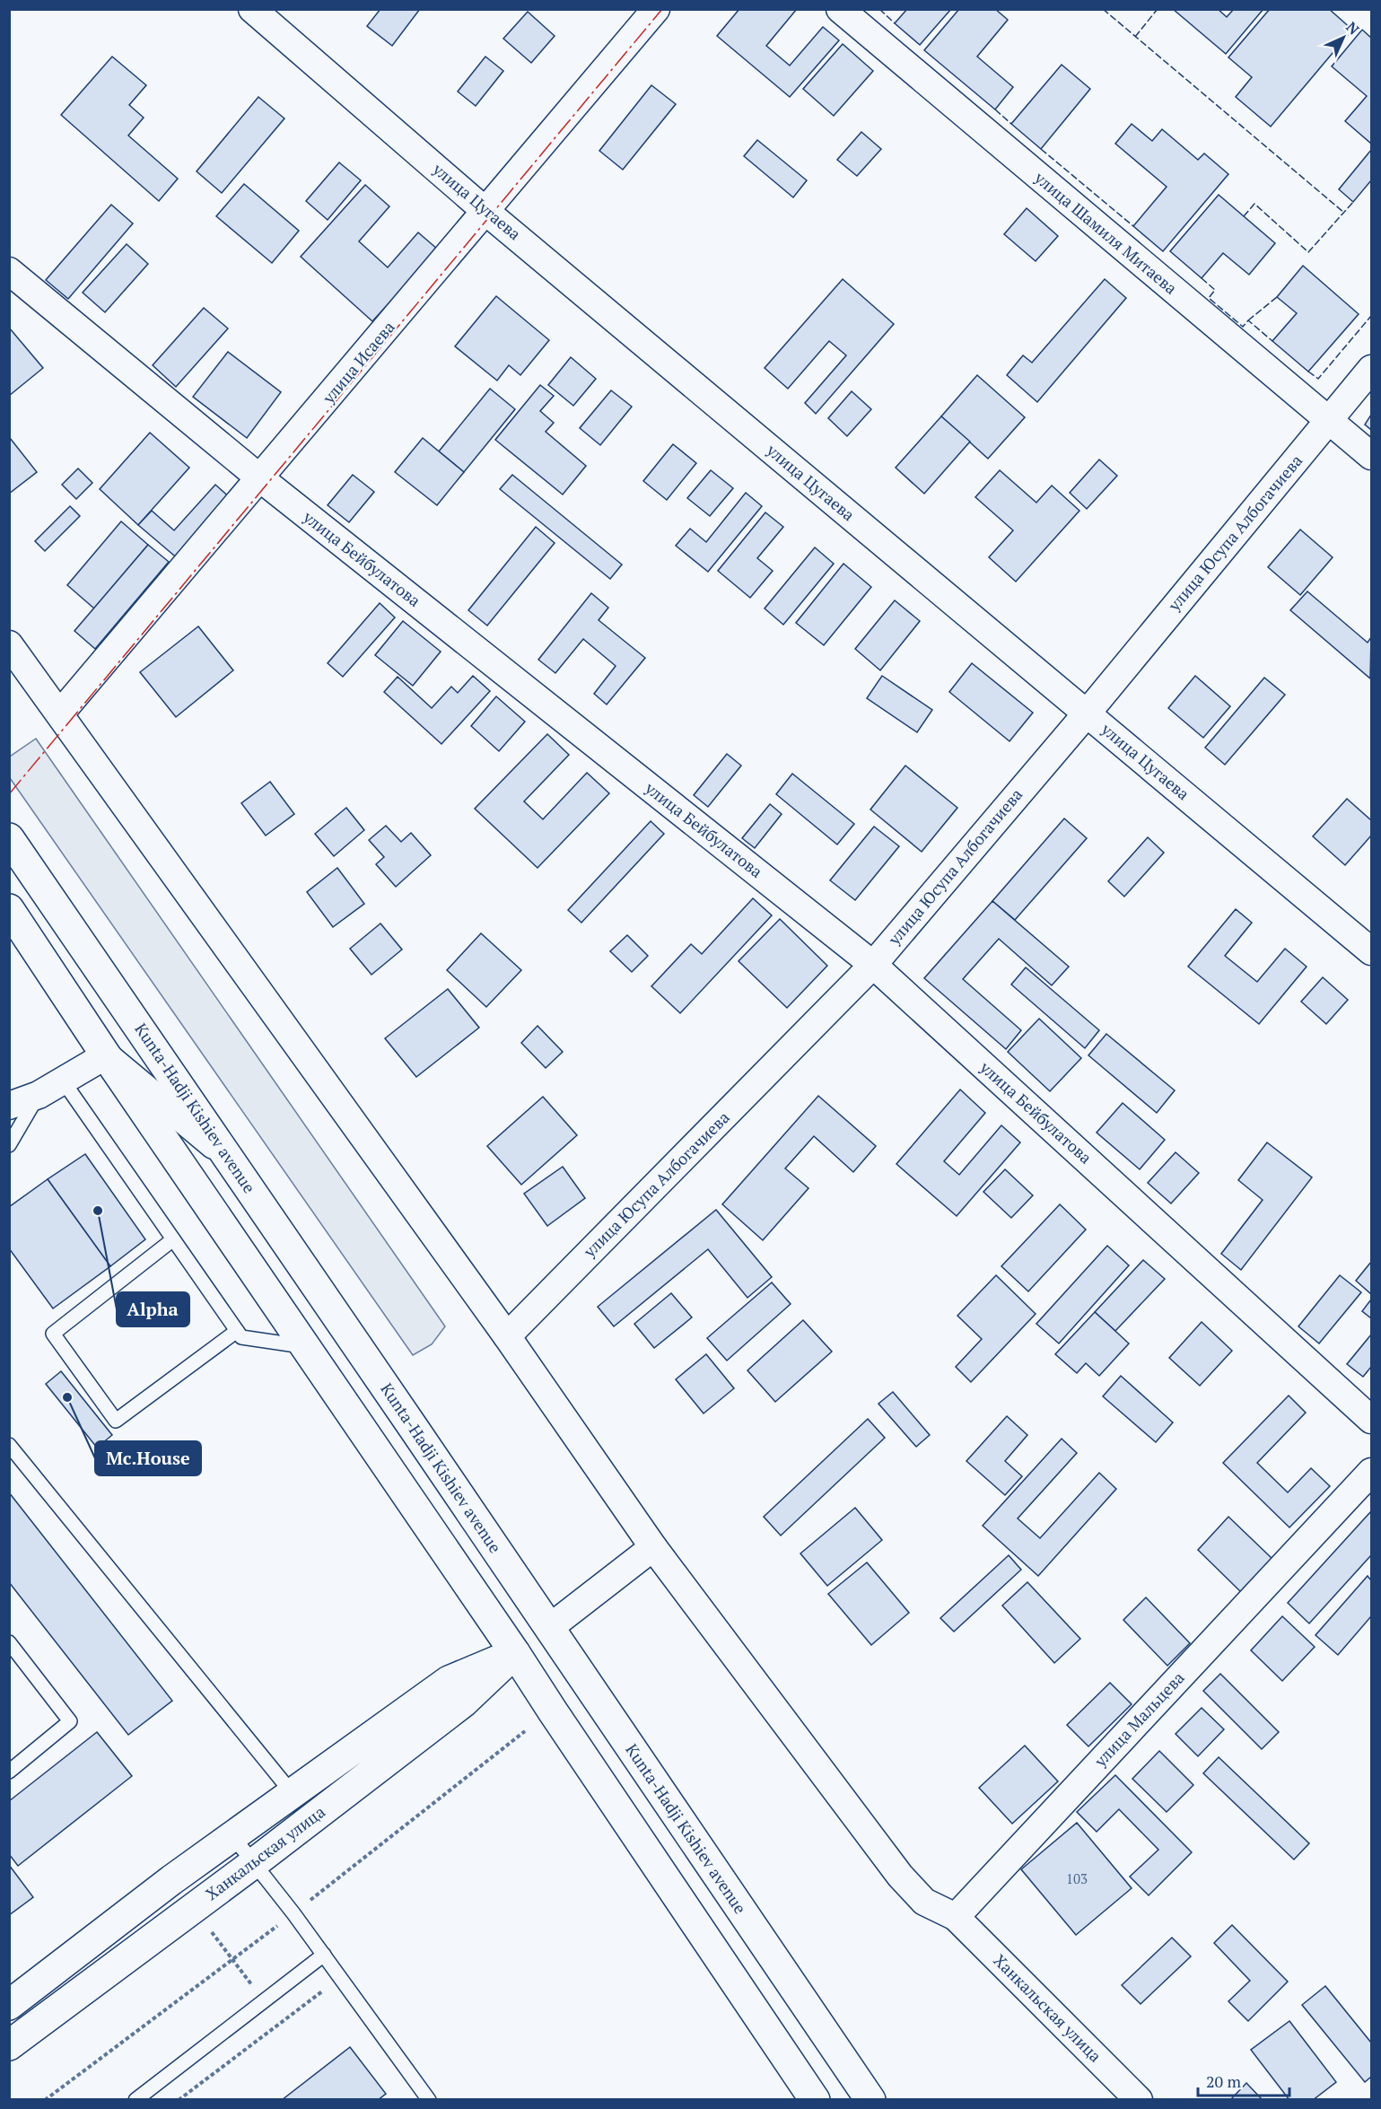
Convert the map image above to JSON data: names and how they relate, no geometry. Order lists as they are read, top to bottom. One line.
{"streets":{"main road":["Kunta-Hadji Kishiev avenue","Ханкальская улица"],"street":["улица Цугаева","улица Шамиля Митаева","улица Исаева","улица Юсупа Албогачиева","улица Бейбулатова","улица Мальцева"]},"crossings":[["улица Цугаева","улица Исаева"],["улица Цугаева","улица Юсупа Албогачиева"],["улица Шамиля Митаева","улица Юсупа Албогачиева"],["улица Исаева","улица Бейбулатова"],["улица Юсупа Албогачиева","улица Бейбулатова"],["Kunta-Hadji Kishiev avenue","Ханкальская улица"],["улица Мальцева","Ханкальская улица"]],"places":["Alpha","Mc.House"],"house_numbers":["103"],"scale_bar":"20 m","north":"top right"}
